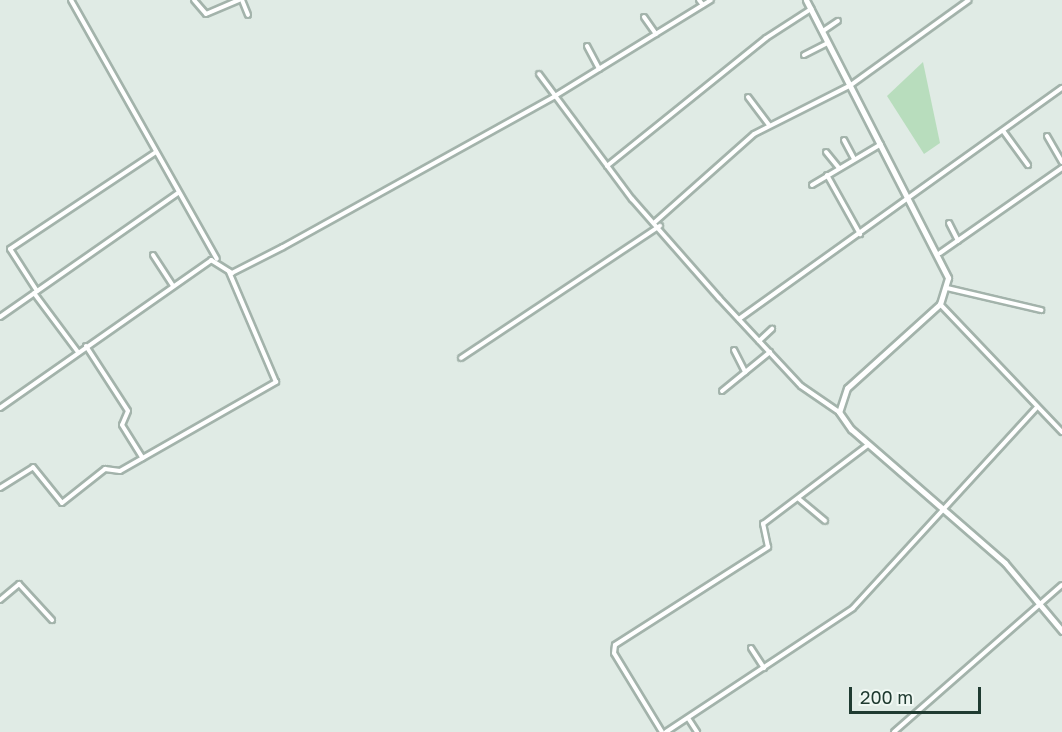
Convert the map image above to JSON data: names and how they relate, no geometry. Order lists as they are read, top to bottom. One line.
{"scale_bar":"200 m"}
